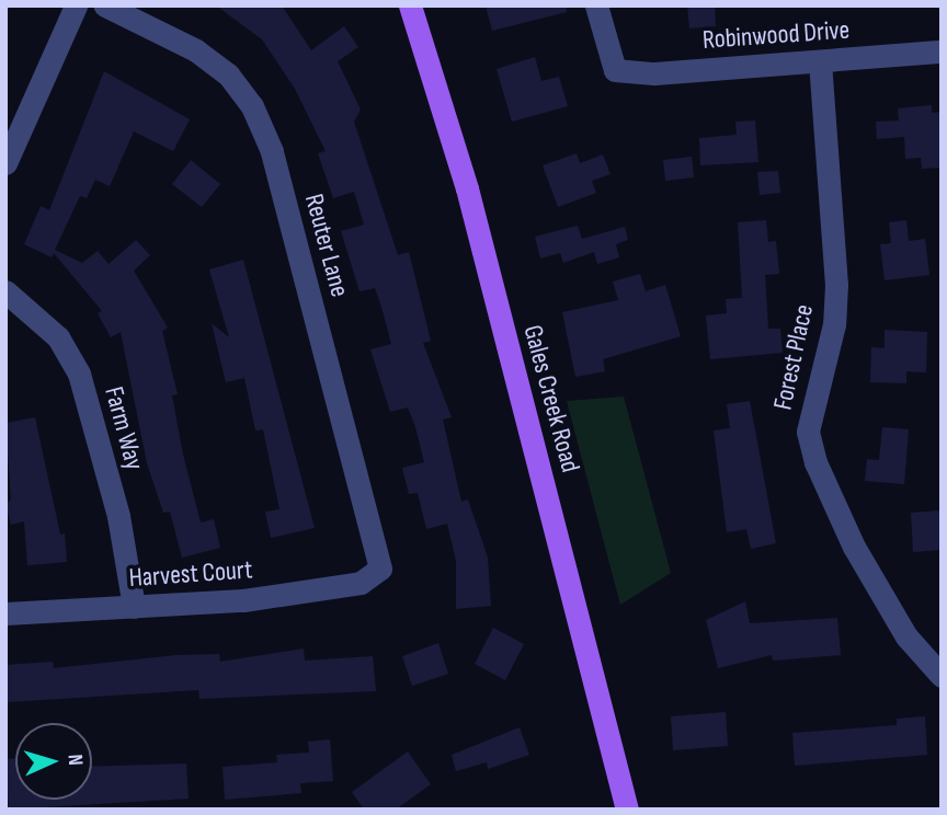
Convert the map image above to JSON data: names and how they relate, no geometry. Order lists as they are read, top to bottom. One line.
{"streets":{"main road":["Gales Creek Road"],"street":["Robinwood Drive","Reuter Lane","Forest Place","Farm Way","Harvest Court"]},"crossings":[["Robinwood Drive","Forest Place"],["Reuter Lane","Harvest Court"],["Farm Way","Harvest Court"]],"north":"right"}
